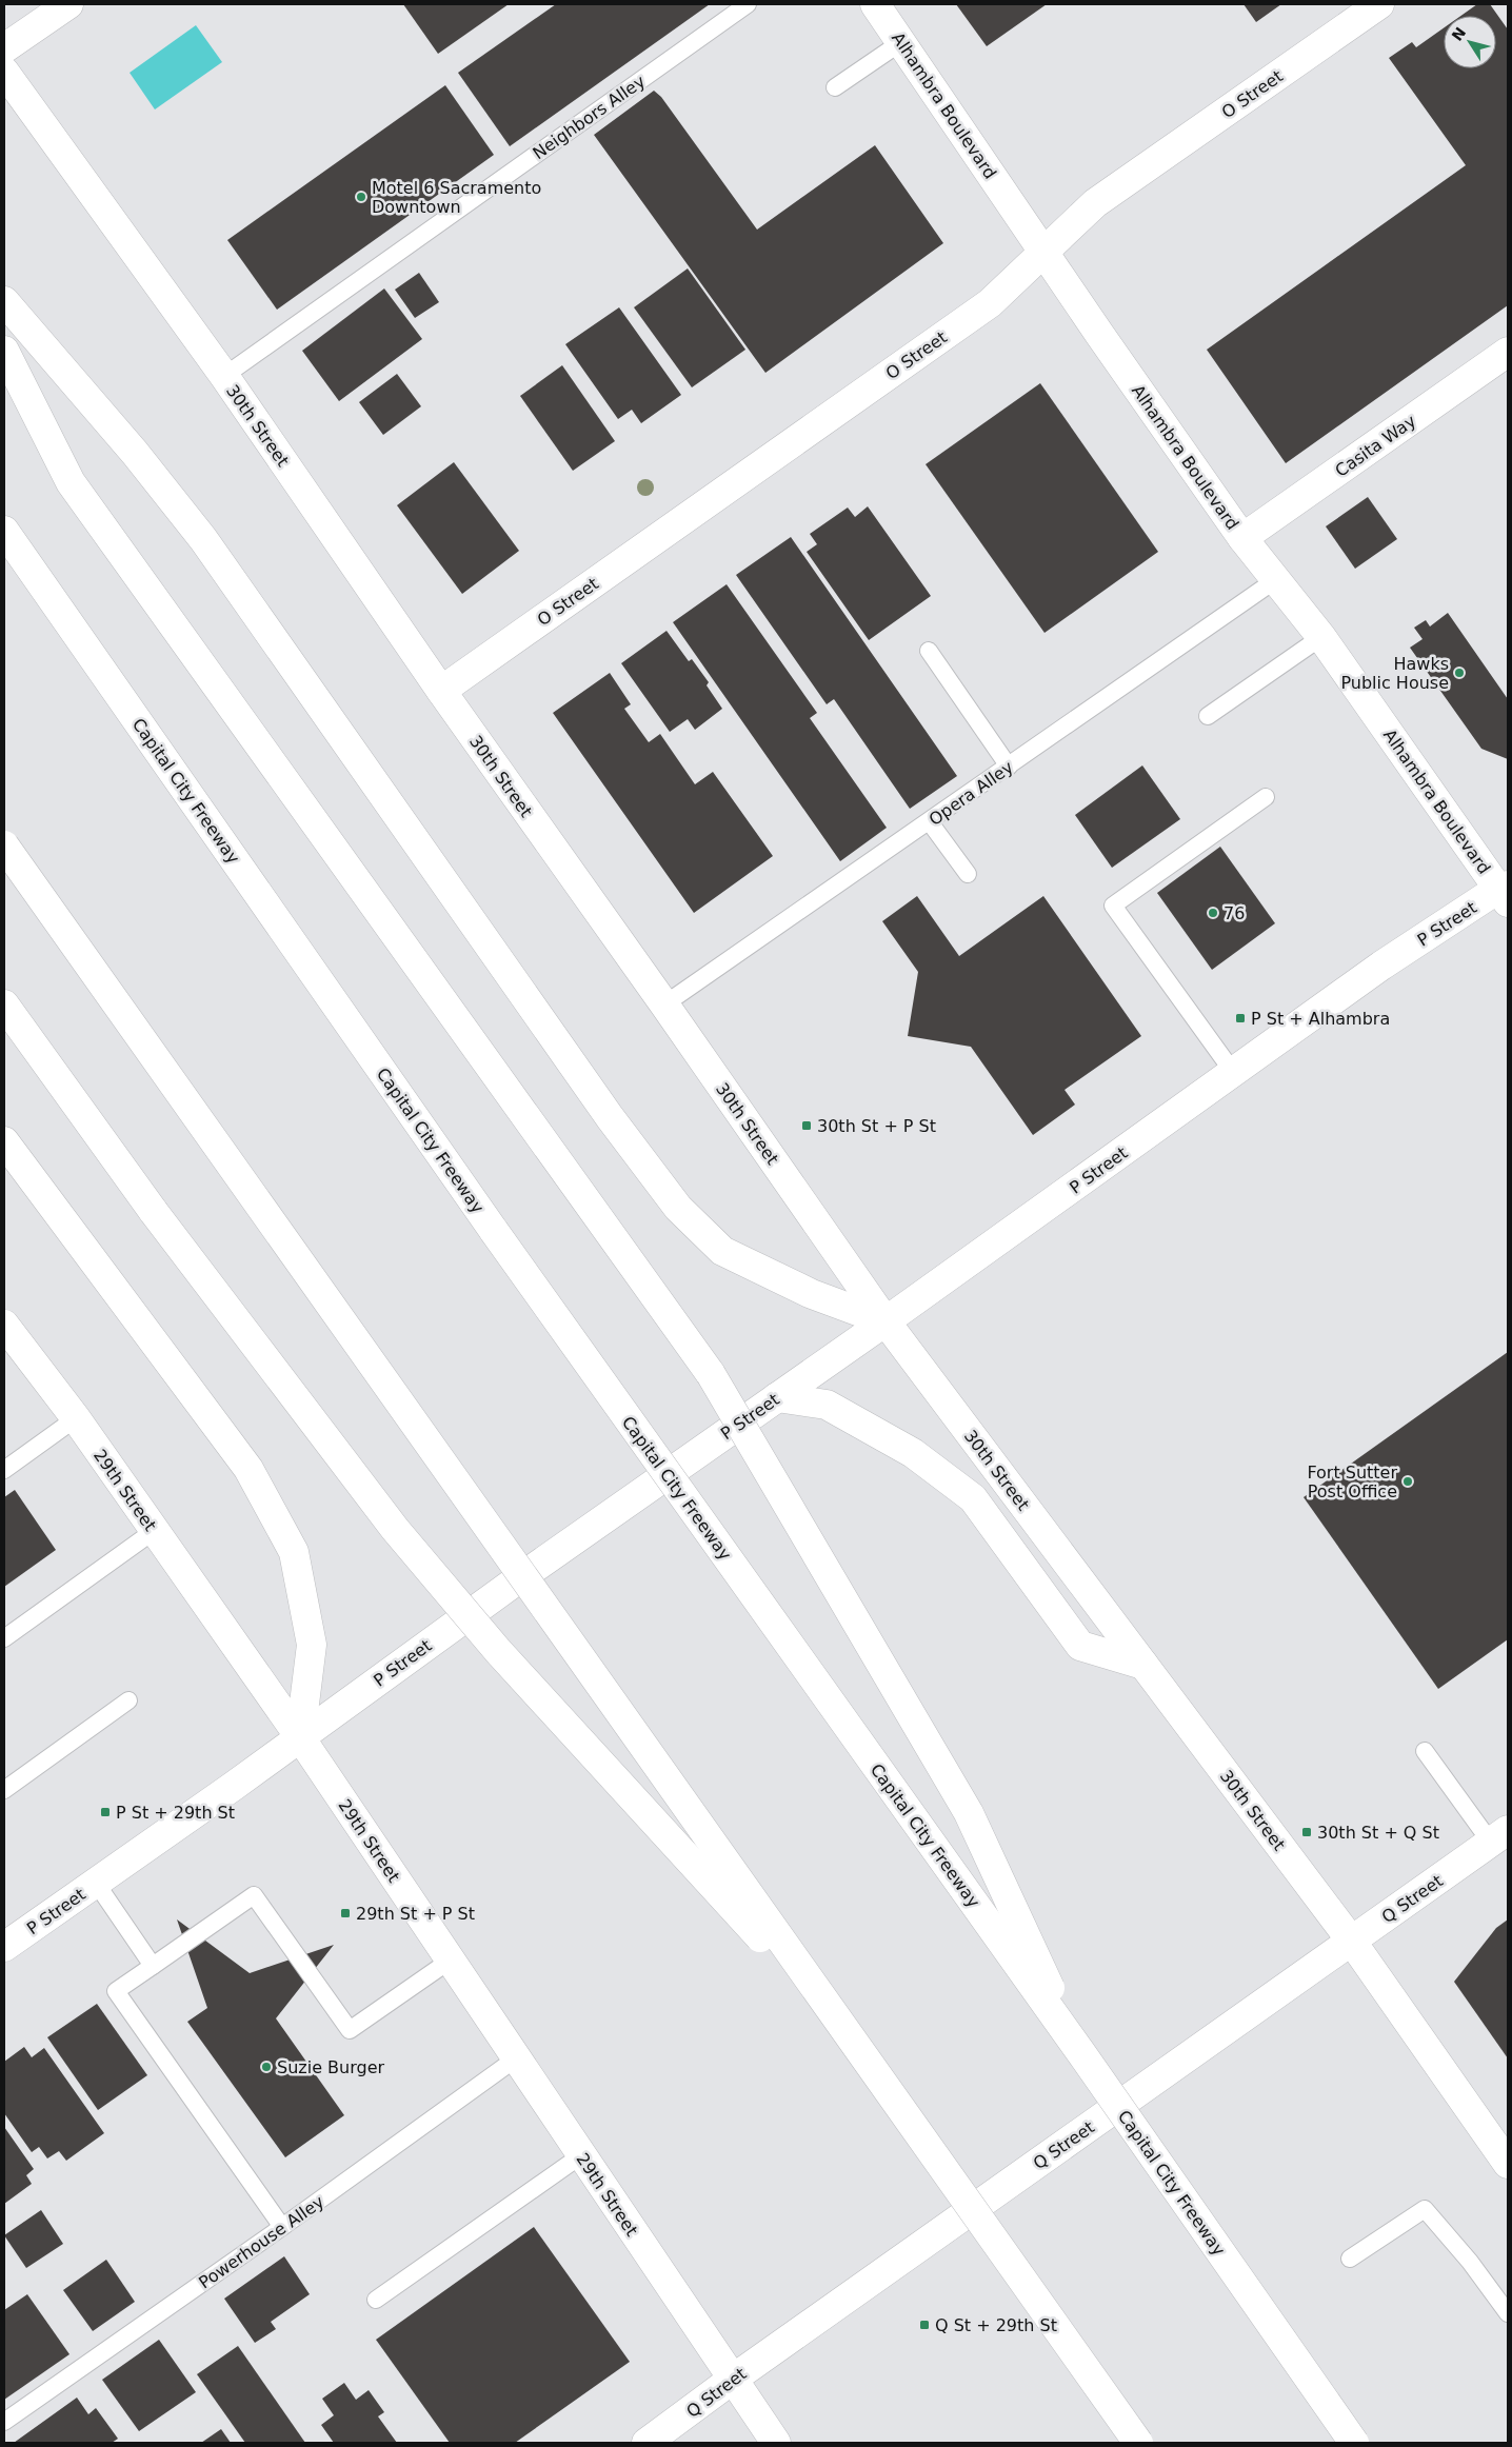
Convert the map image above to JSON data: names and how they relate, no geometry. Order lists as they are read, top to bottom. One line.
{"streets":{"main road":["O Street","Alhambra Boulevard","30th Street","Casita Way","Capital City Freeway","P Street","29th Street","Q Street"],"lane":["Neighbors Alley","Opera Alley","Powerhouse Alley"]},"crossings":[["O Street","Alhambra Boulevard"],["O Street","30th Street"],["Alhambra Boulevard","Casita Way"],["Alhambra Boulevard","Opera Alley"],["Alhambra Boulevard","P Street"],["Neighbors Alley","30th Street"],["30th Street","Opera Alley"],["30th Street","P Street"],["30th Street","Q Street"],["P Street","29th Street"],["29th Street","Q Street"],["29th Street","Powerhouse Alley"]],"places":{"other":["Motel 6 Sacramento Downtown","Hawks Public House","76","Fort Sutter Post Office","Suzie Burger"],"transit":["P St + Alhambra","30th St + P St","P St + 29th St","30th St + Q St","29th St + P St","Q St + 29th St"]},"north":"top left"}
